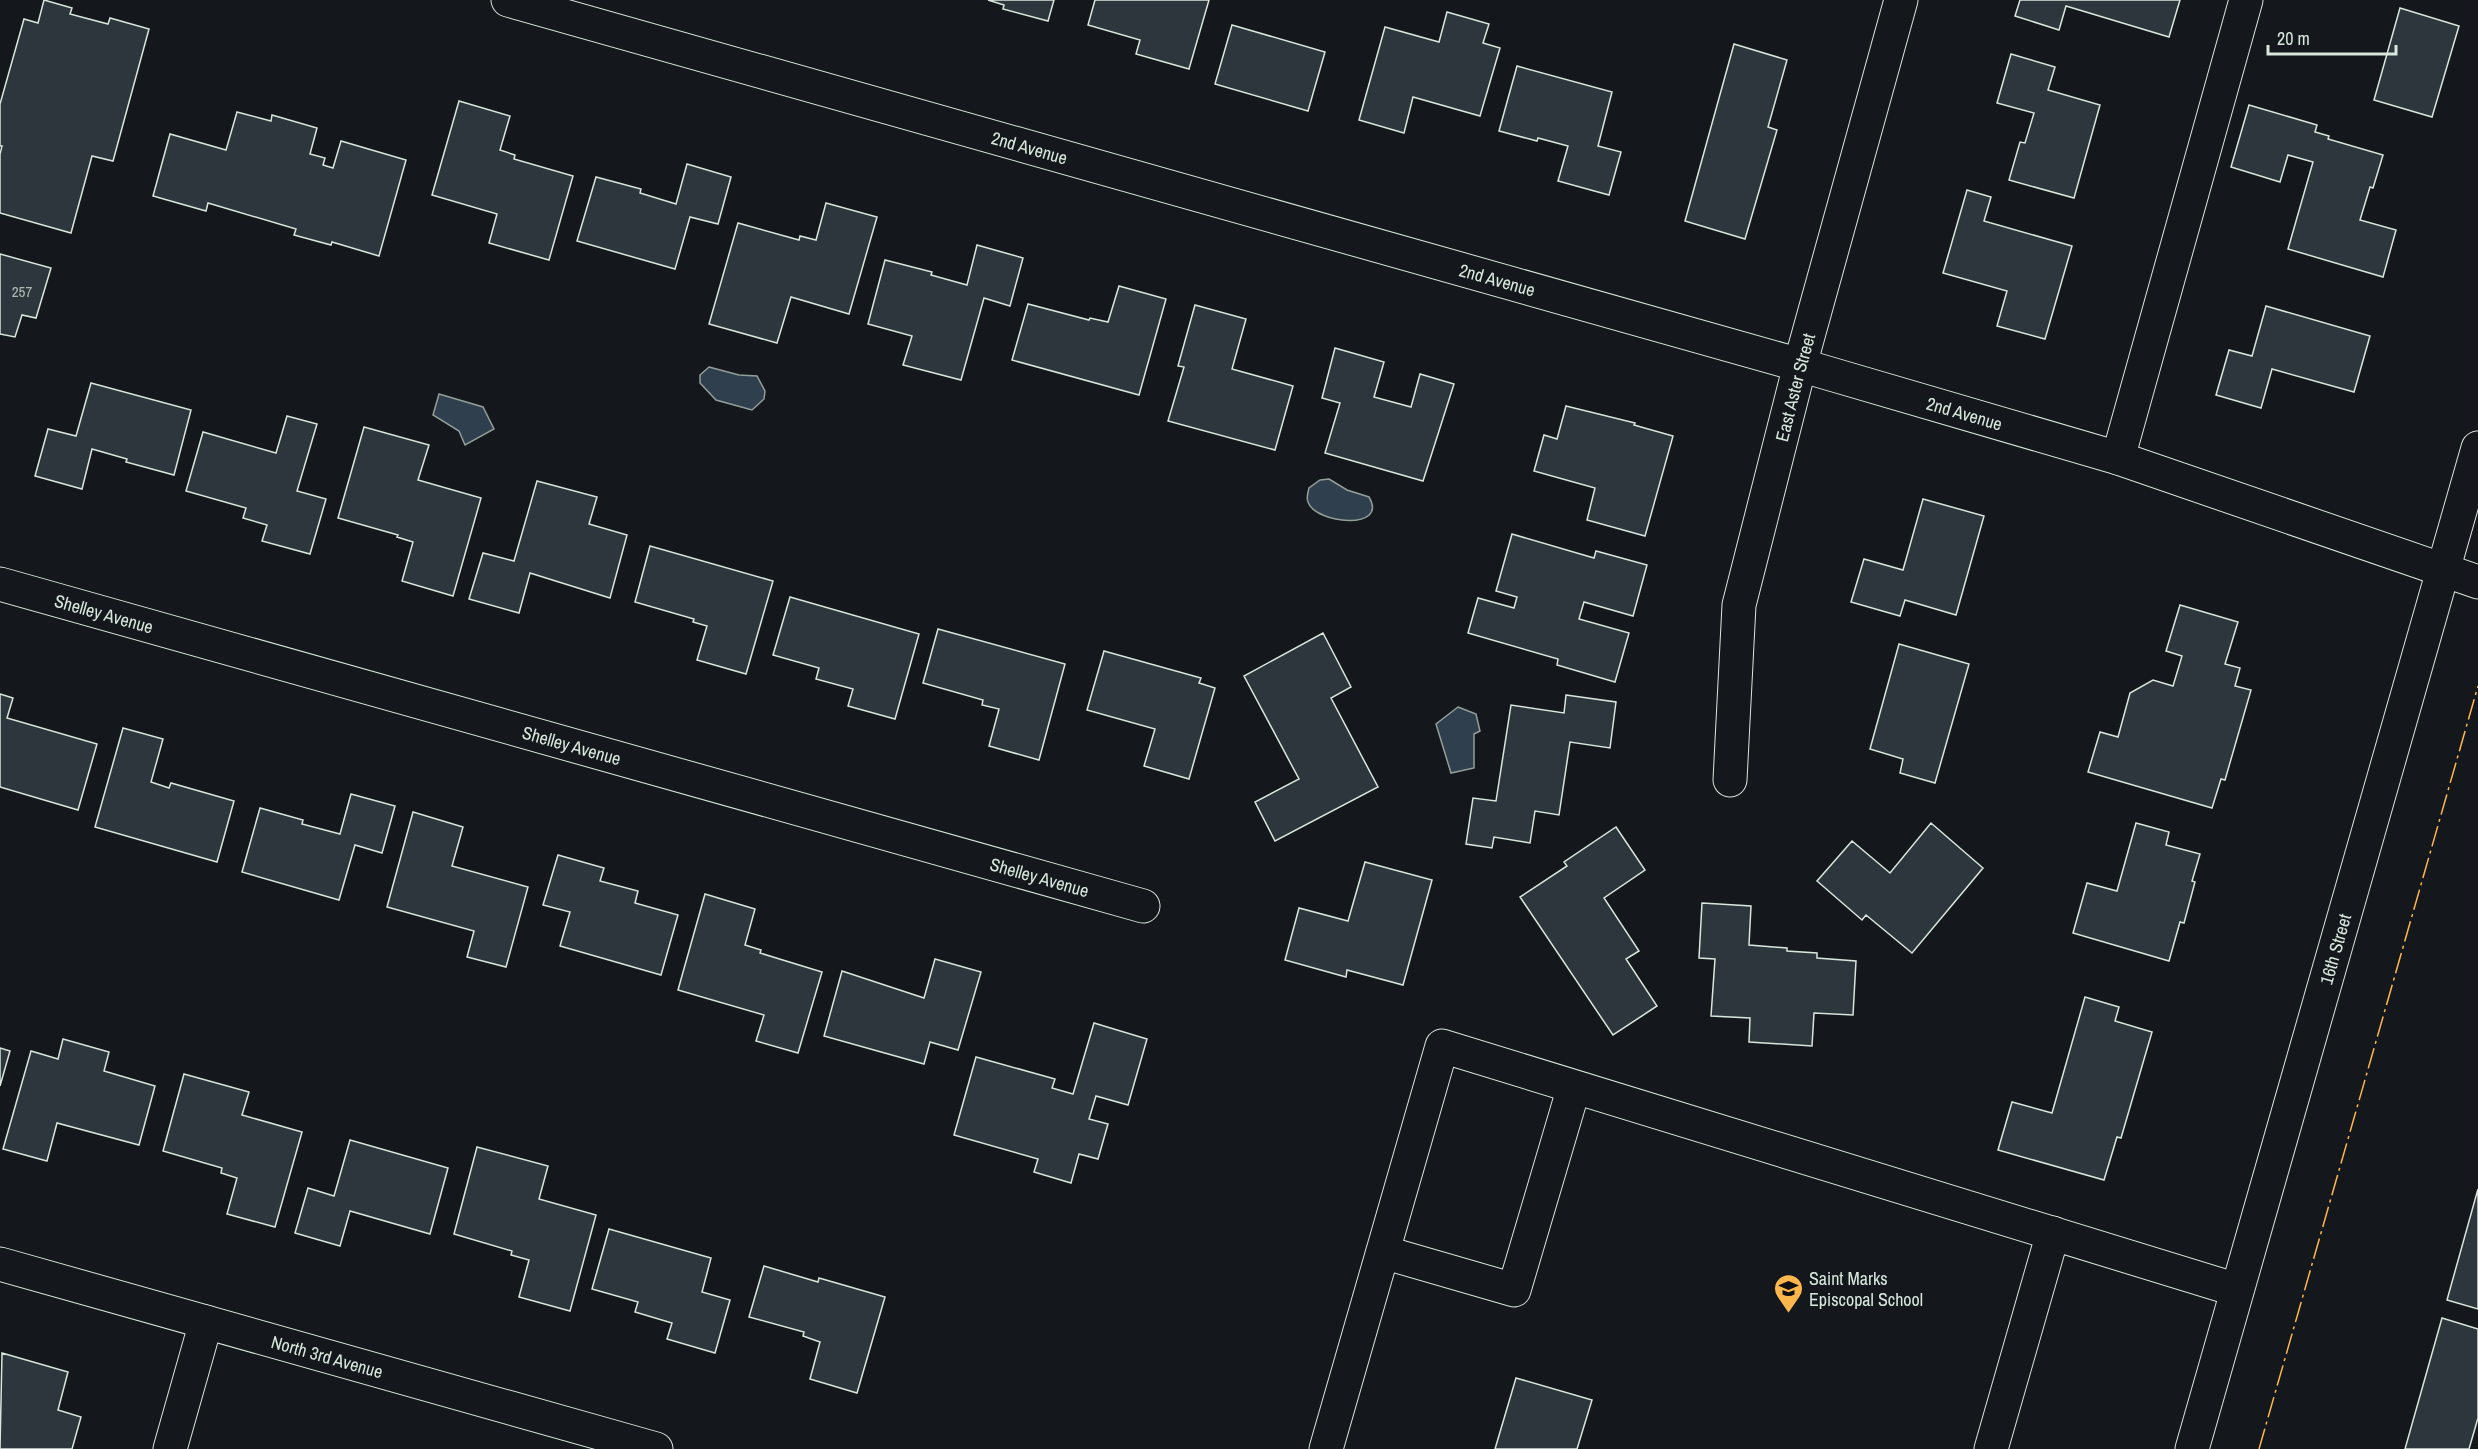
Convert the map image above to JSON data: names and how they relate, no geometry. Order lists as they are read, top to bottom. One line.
{"streets":{"street":["2nd Avenue","East Aster Street","Shelley Avenue","16th Street","North 3rd Avenue"]},"crossings":[["2nd Avenue","East Aster Street"],["2nd Avenue","16th Street"]],"places":{"school or university":["Saint Marks Episcopal School"]},"house_numbers":["257"],"scale_bar":"20 m"}
